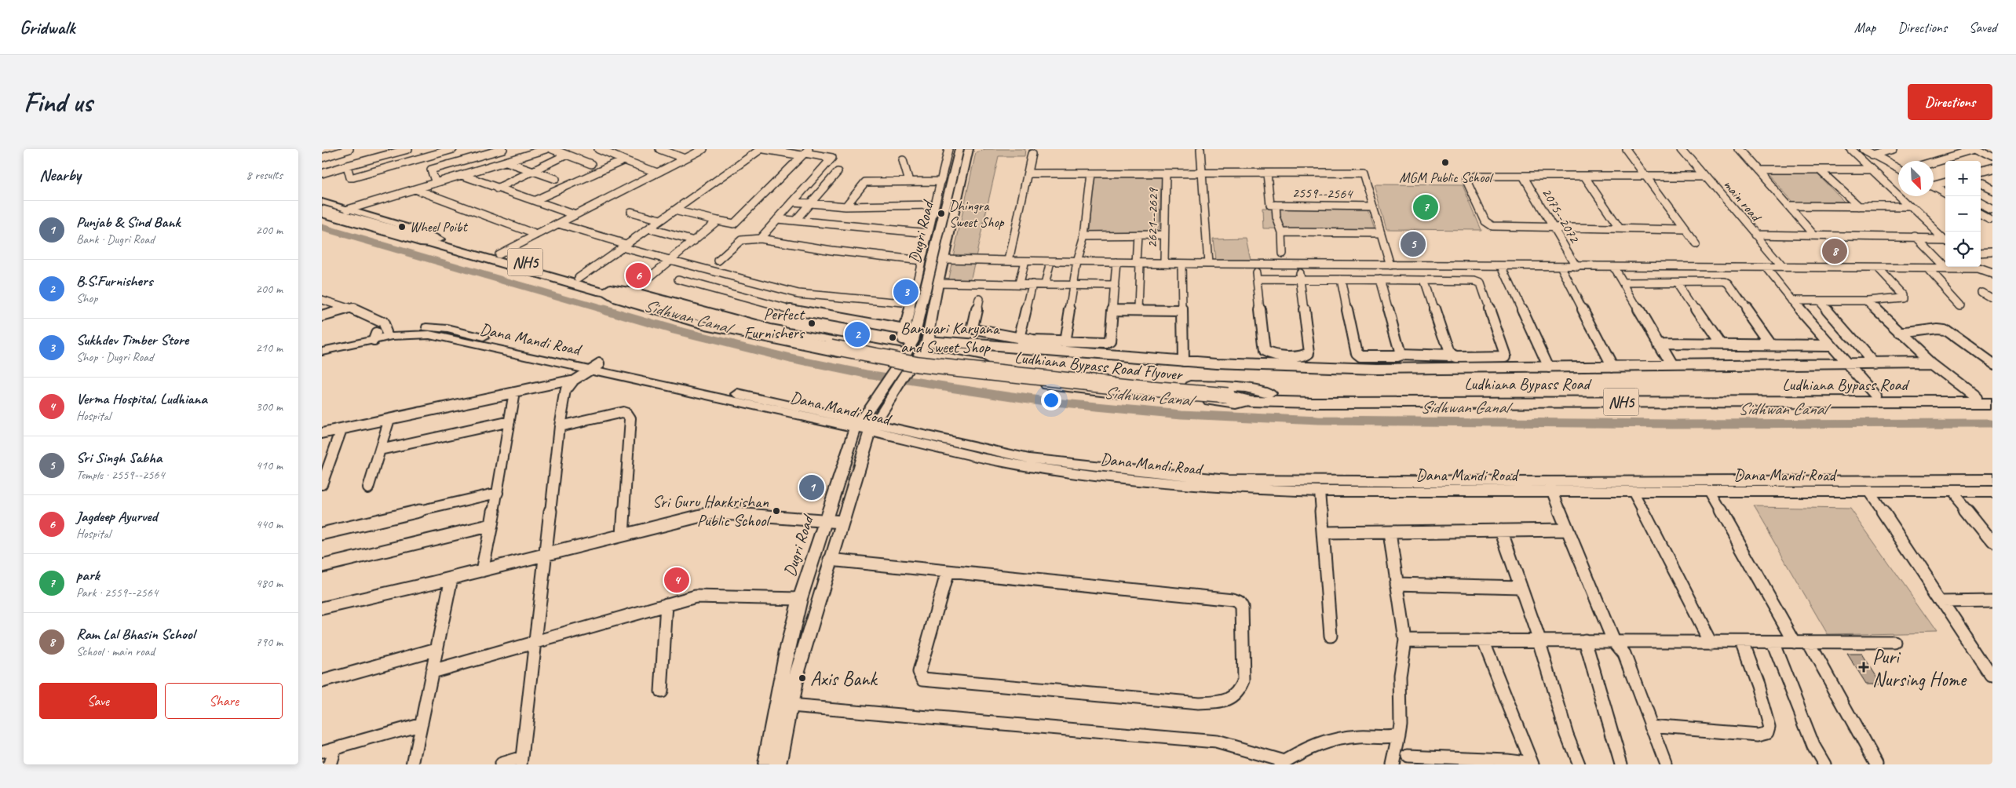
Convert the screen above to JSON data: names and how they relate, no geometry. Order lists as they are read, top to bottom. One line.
{"streets":{"highway":["NH5","Ludhiana Bypass Road Flyover","Ludhiana Bypass Road"],"street":["2559--2564","main road","2075--2072","2621--2629","Dugri Road","Dana Mandi Road"]},"crossings":[["Dugri Road","Dana Mandi Road"],["NH5","Ludhiana Bypass Road Flyover"],["Ludhiana Bypass Road Flyover","Ludhiana Bypass Road"]],"water":["Sidhwan Canal"],"places":{"other":["MGM Public School","Dhingra Sweet Shop","Wheel Poibt","Perfect Furnishers","Banwari Karyana and Sweet Shop","Sri Guru Harkrishan Public School","Axis Bank"],"health":["Puri Nursing Home"]},"north":"bottom right","page":{"header":"Gridwalk","nav":["Map","Directions","Saved"],"buttons":["Directions",["Save","Share"]],"title":"Find us","heading":["Nearby","8 results"],"map_buttons":["+","−"],"pins":["7","5","8","6","3","2","1","4"],"list":[{"mark":"1","name":"Punjab & Sind Bank","note":"Bank · Dugri Road","value":"200 m"},{"mark":"2","name":"B.S.Furnishers","note":"Shop","value":"200 m"},{"mark":"3","name":"Sukhdev Timber Store","note":"Shop · Dugri Road","value":"210 m"},{"mark":"4","name":"Verma Hospital, Ludhiana","note":"Hospital","value":"300 m"},{"mark":"5","name":"Sri Singh Sabha","note":"Temple · 2559--2564","value":"410 m"},{"mark":"6","name":"Jagdeep Ayurved","note":"Hospital","value":"440 m"},{"mark":"7","name":"park","note":"Park · 2559--2564","value":"480 m"},{"mark":"8","name":"Ram Lal Bhasin School","note":"School · main road","value":"790 m"}]}}
